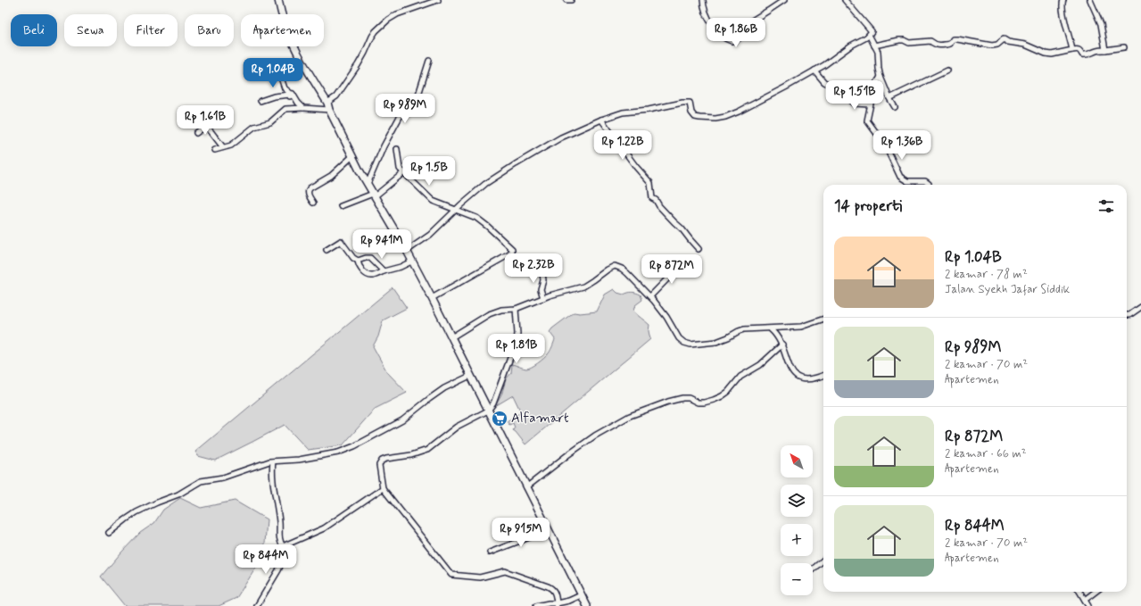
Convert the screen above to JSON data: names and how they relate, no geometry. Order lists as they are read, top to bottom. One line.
{"places":{"supermarket":["Alfamart"]},"north":"top left","page":{"chip":["Beli","Sewa","Filter","Baru","Apartemen"],"price":["Rp 1.86B","Rp 1.04B","Rp 1.51B","Rp 989M","Rp 1.61B","Rp 1.22B","Rp 1.36B","Rp 1.5B","Rp 941M","Rp 2.32B","Rp 872M","Rp 1.81B","Rp 915M","Rp 844M"],"heading":"14 properti","list":[{"name":"Rp 1.04B","note":"2 kamar · 78 m² · Jalan Syekh Jafar Siddik"},{"name":"Rp 989M","note":"2 kamar · 70 m² · Apartemen"},{"name":"Rp 872M","note":"2 kamar · 66 m² · Apartemen"},{"name":"Rp 844M","note":"2 kamar · 70 m² · Apartemen"}],"map_buttons":["+","−"]}}
